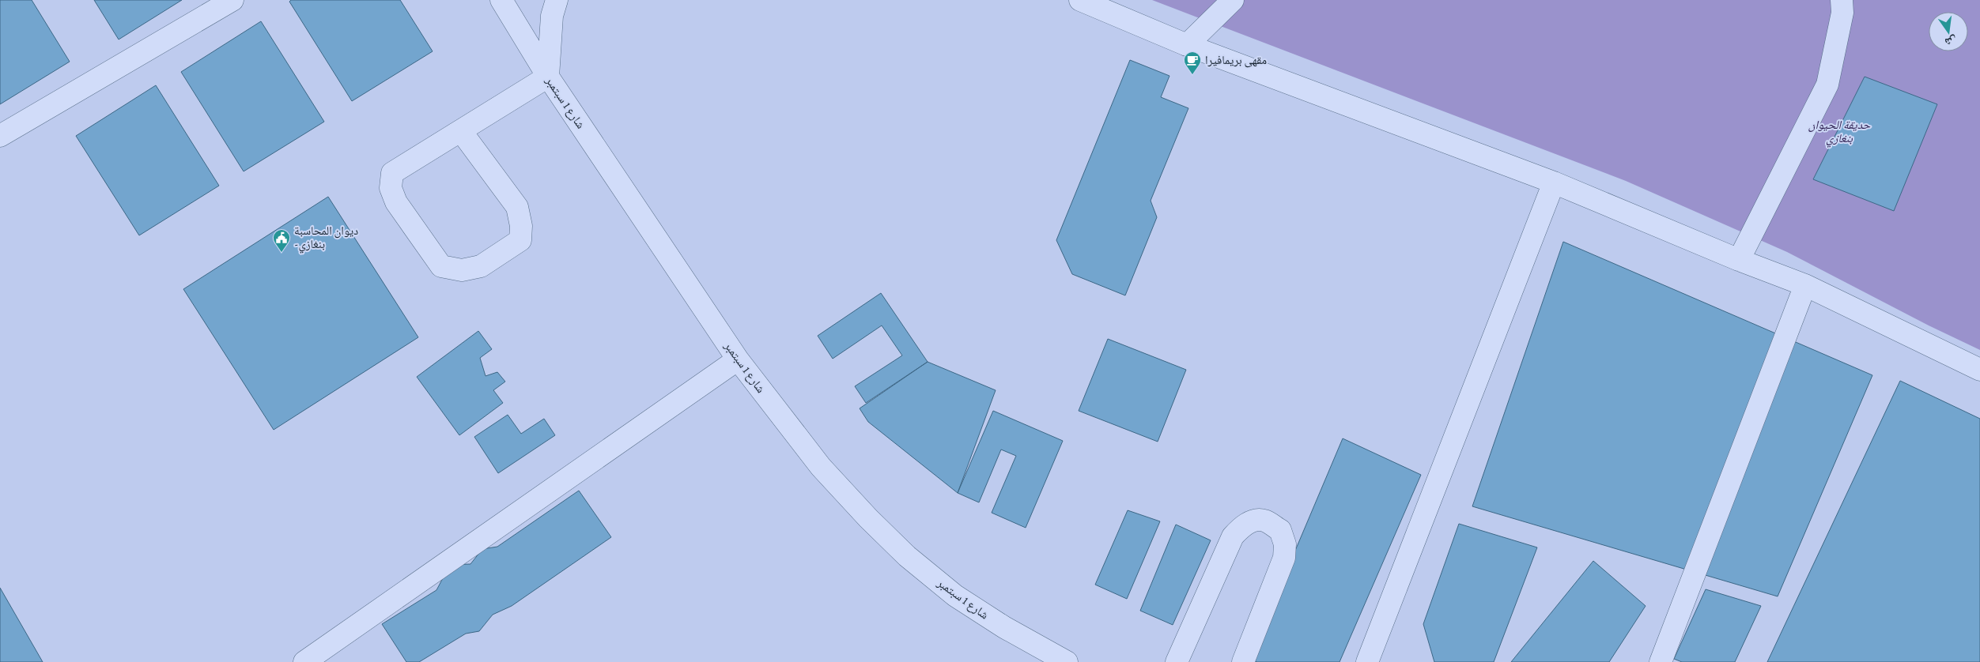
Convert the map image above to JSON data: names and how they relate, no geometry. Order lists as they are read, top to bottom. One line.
{"streets":{"street":["شارع 1 سبتمبر"]},"parks":["حديقة الحيوان بنغازي"],"places":{"cafe":["مقهى بريمافيرا"],"public building":["ديوان المحاسبة -بنغازي"]},"north":"bottom"}
